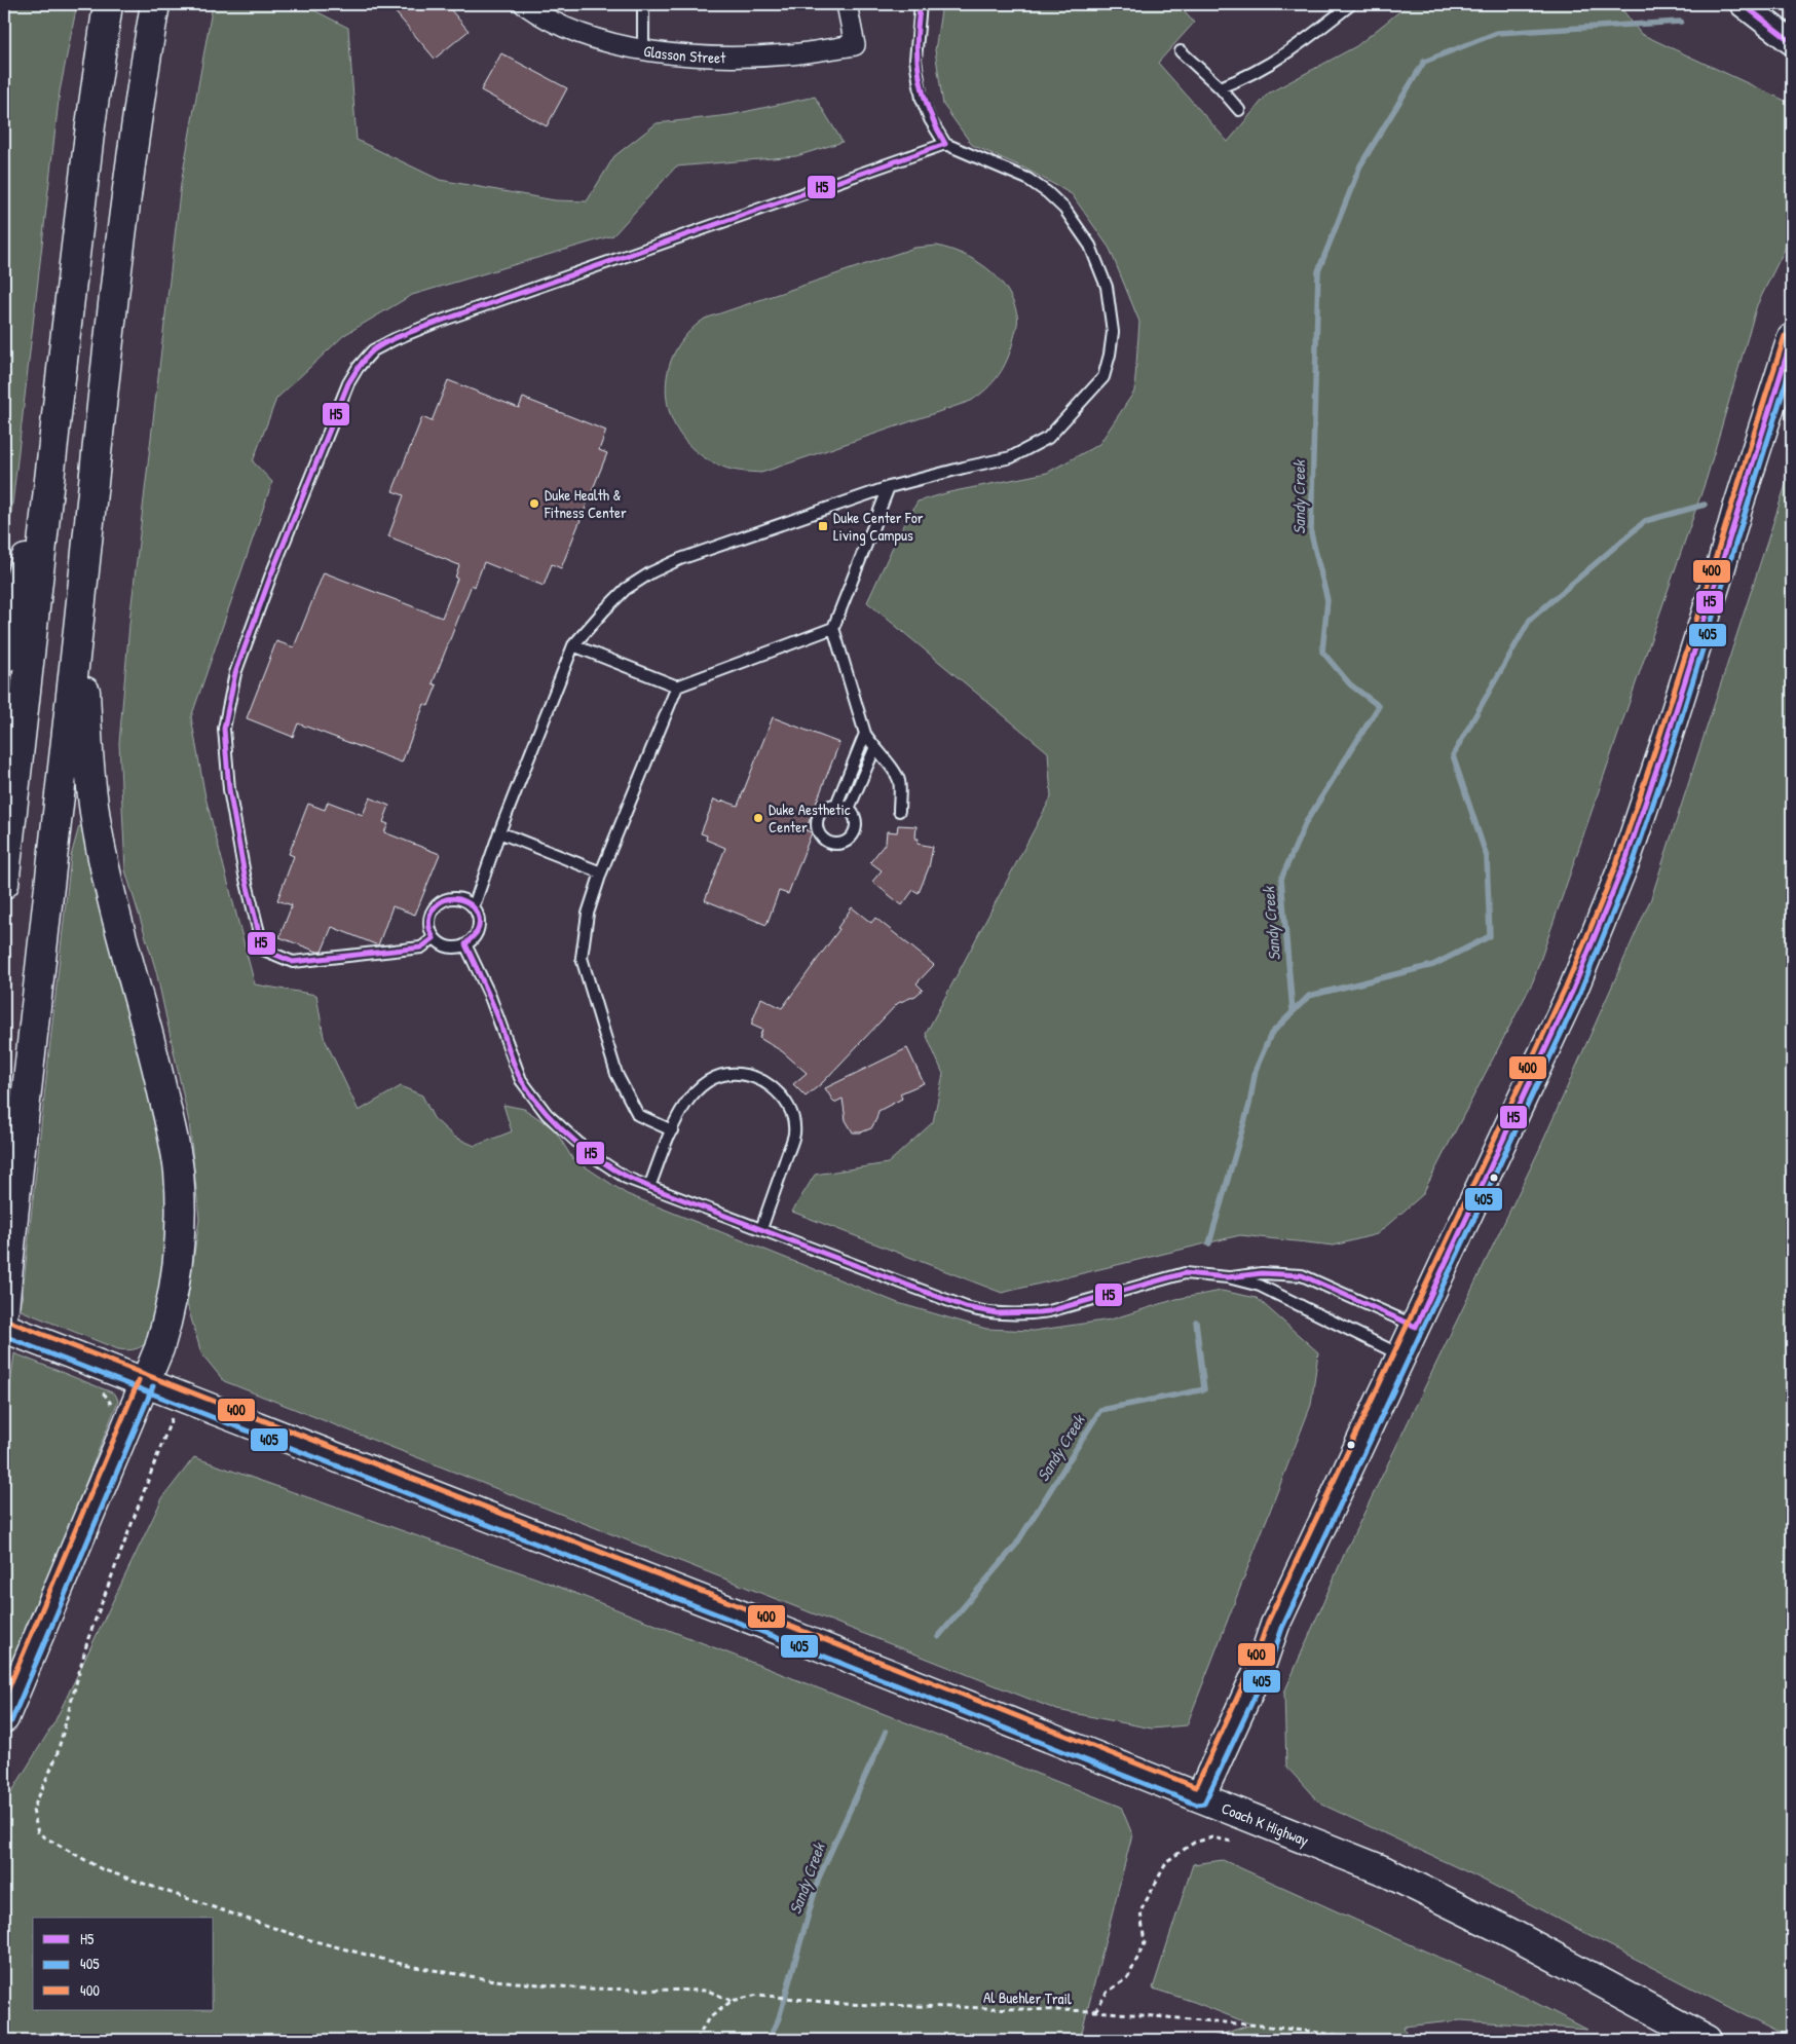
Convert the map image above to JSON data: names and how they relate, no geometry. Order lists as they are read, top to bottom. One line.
{"streets":{"main road":["Coach K Highway"],"street":["Glasson Street"],"path":["Al Buehler Trail"]},"water":["Sandy Creek"],"places":{"other":["Duke Health & Fitness Center","Duke Aesthetic Center"],"transit":["Duke Center For Living Campus"]},"lines":["transit line H5","transit line 400","transit line 405"],"legend":["H5","405","400"]}
